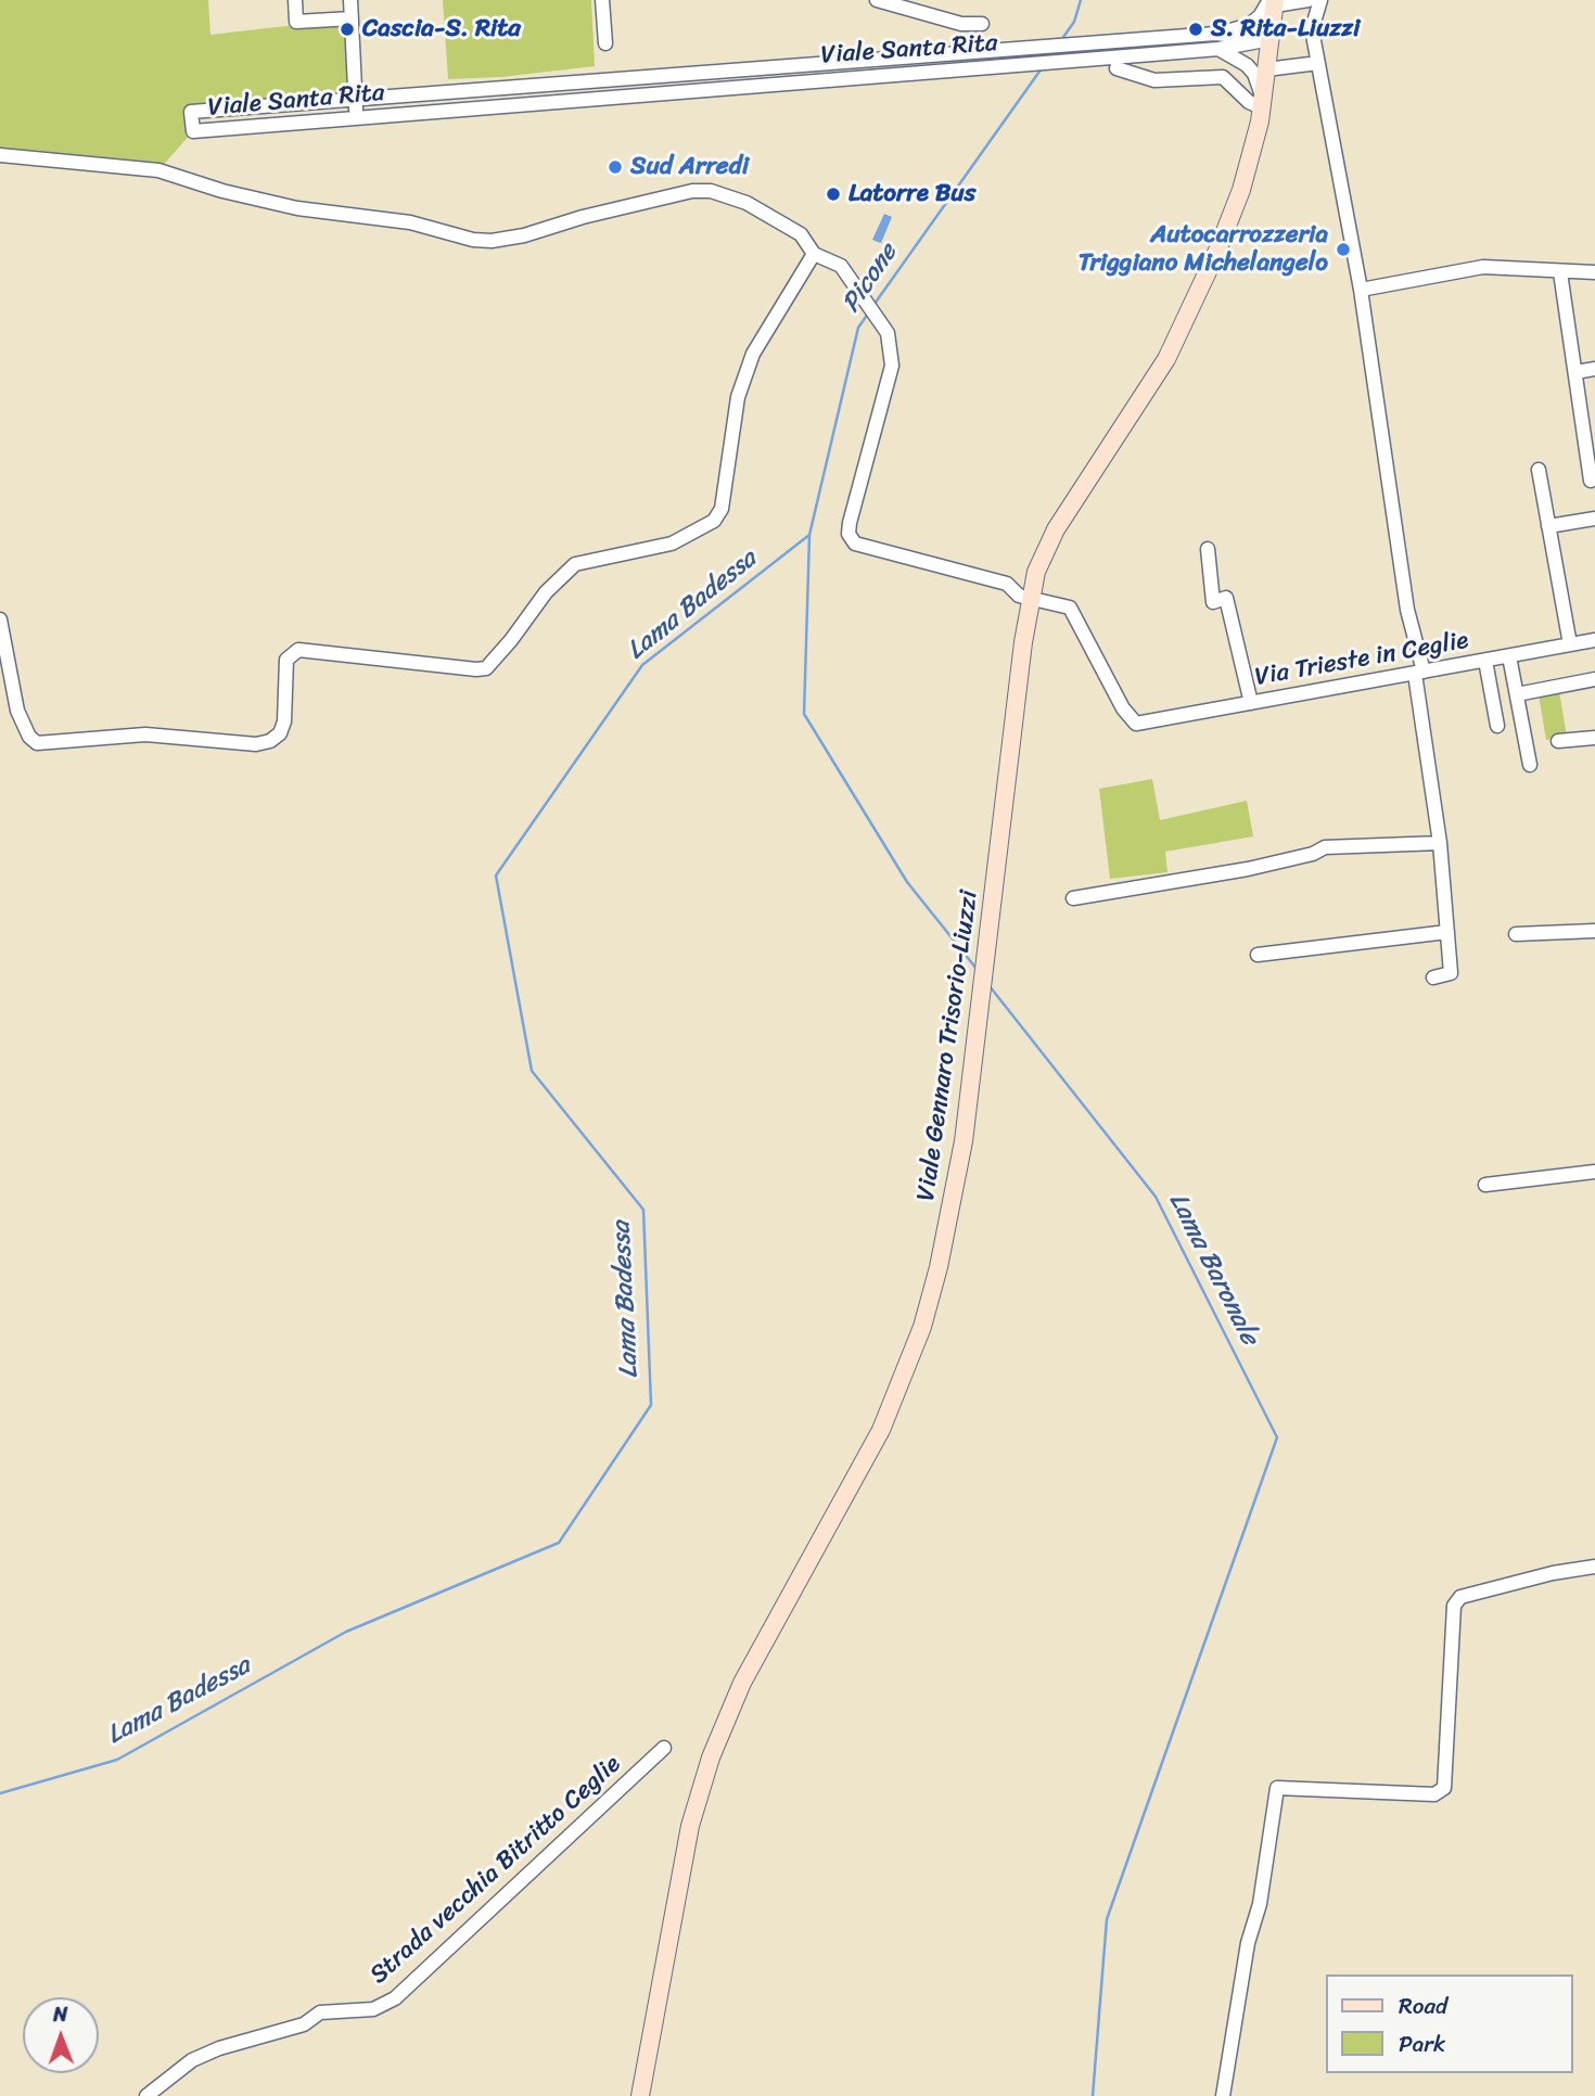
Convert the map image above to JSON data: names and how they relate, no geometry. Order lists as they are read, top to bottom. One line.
{"streets":{"main road":["Viale Gennaro Trisorio-Liuzzi"],"street":["Viale Santa Rita","Via Trieste in Ceglie","Strada vecchia Bitritto Ceglie"]},"crossings":[["Via Trieste in Ceglie","Viale Gennaro Trisorio-Liuzzi"]],"water":["Picone","Lama Badessa","Lama Baronale"],"places":["Cascia-S. Rita","S. Rita-Liuzzi","Sud Arredi","Latorre Bus","Autocarrozzeria Triggiano Michelangelo"],"legend":["Road","Park"],"north":"top"}
